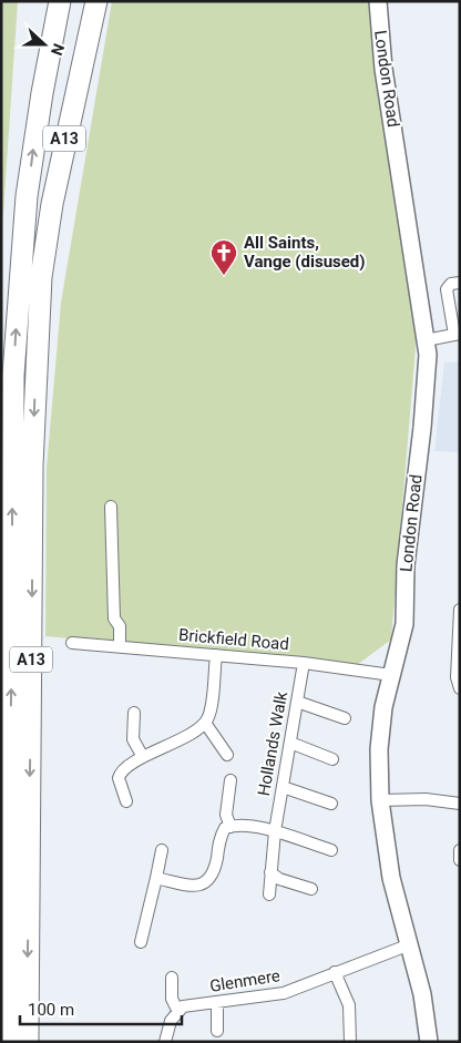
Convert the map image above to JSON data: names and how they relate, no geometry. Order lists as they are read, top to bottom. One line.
{"streets":{"highway":["A13"],"main road":["London Road"],"street":["Brickfield Road","Hollands Walk","Glenmere"]},"crossings":[["London Road","Brickfield Road"],["London Road","Glenmere"],["Brickfield Road","Hollands Walk"]],"places":{"church":["All Saints, Vange (disused)"]},"scale_bar":"100 m","north":"right"}
